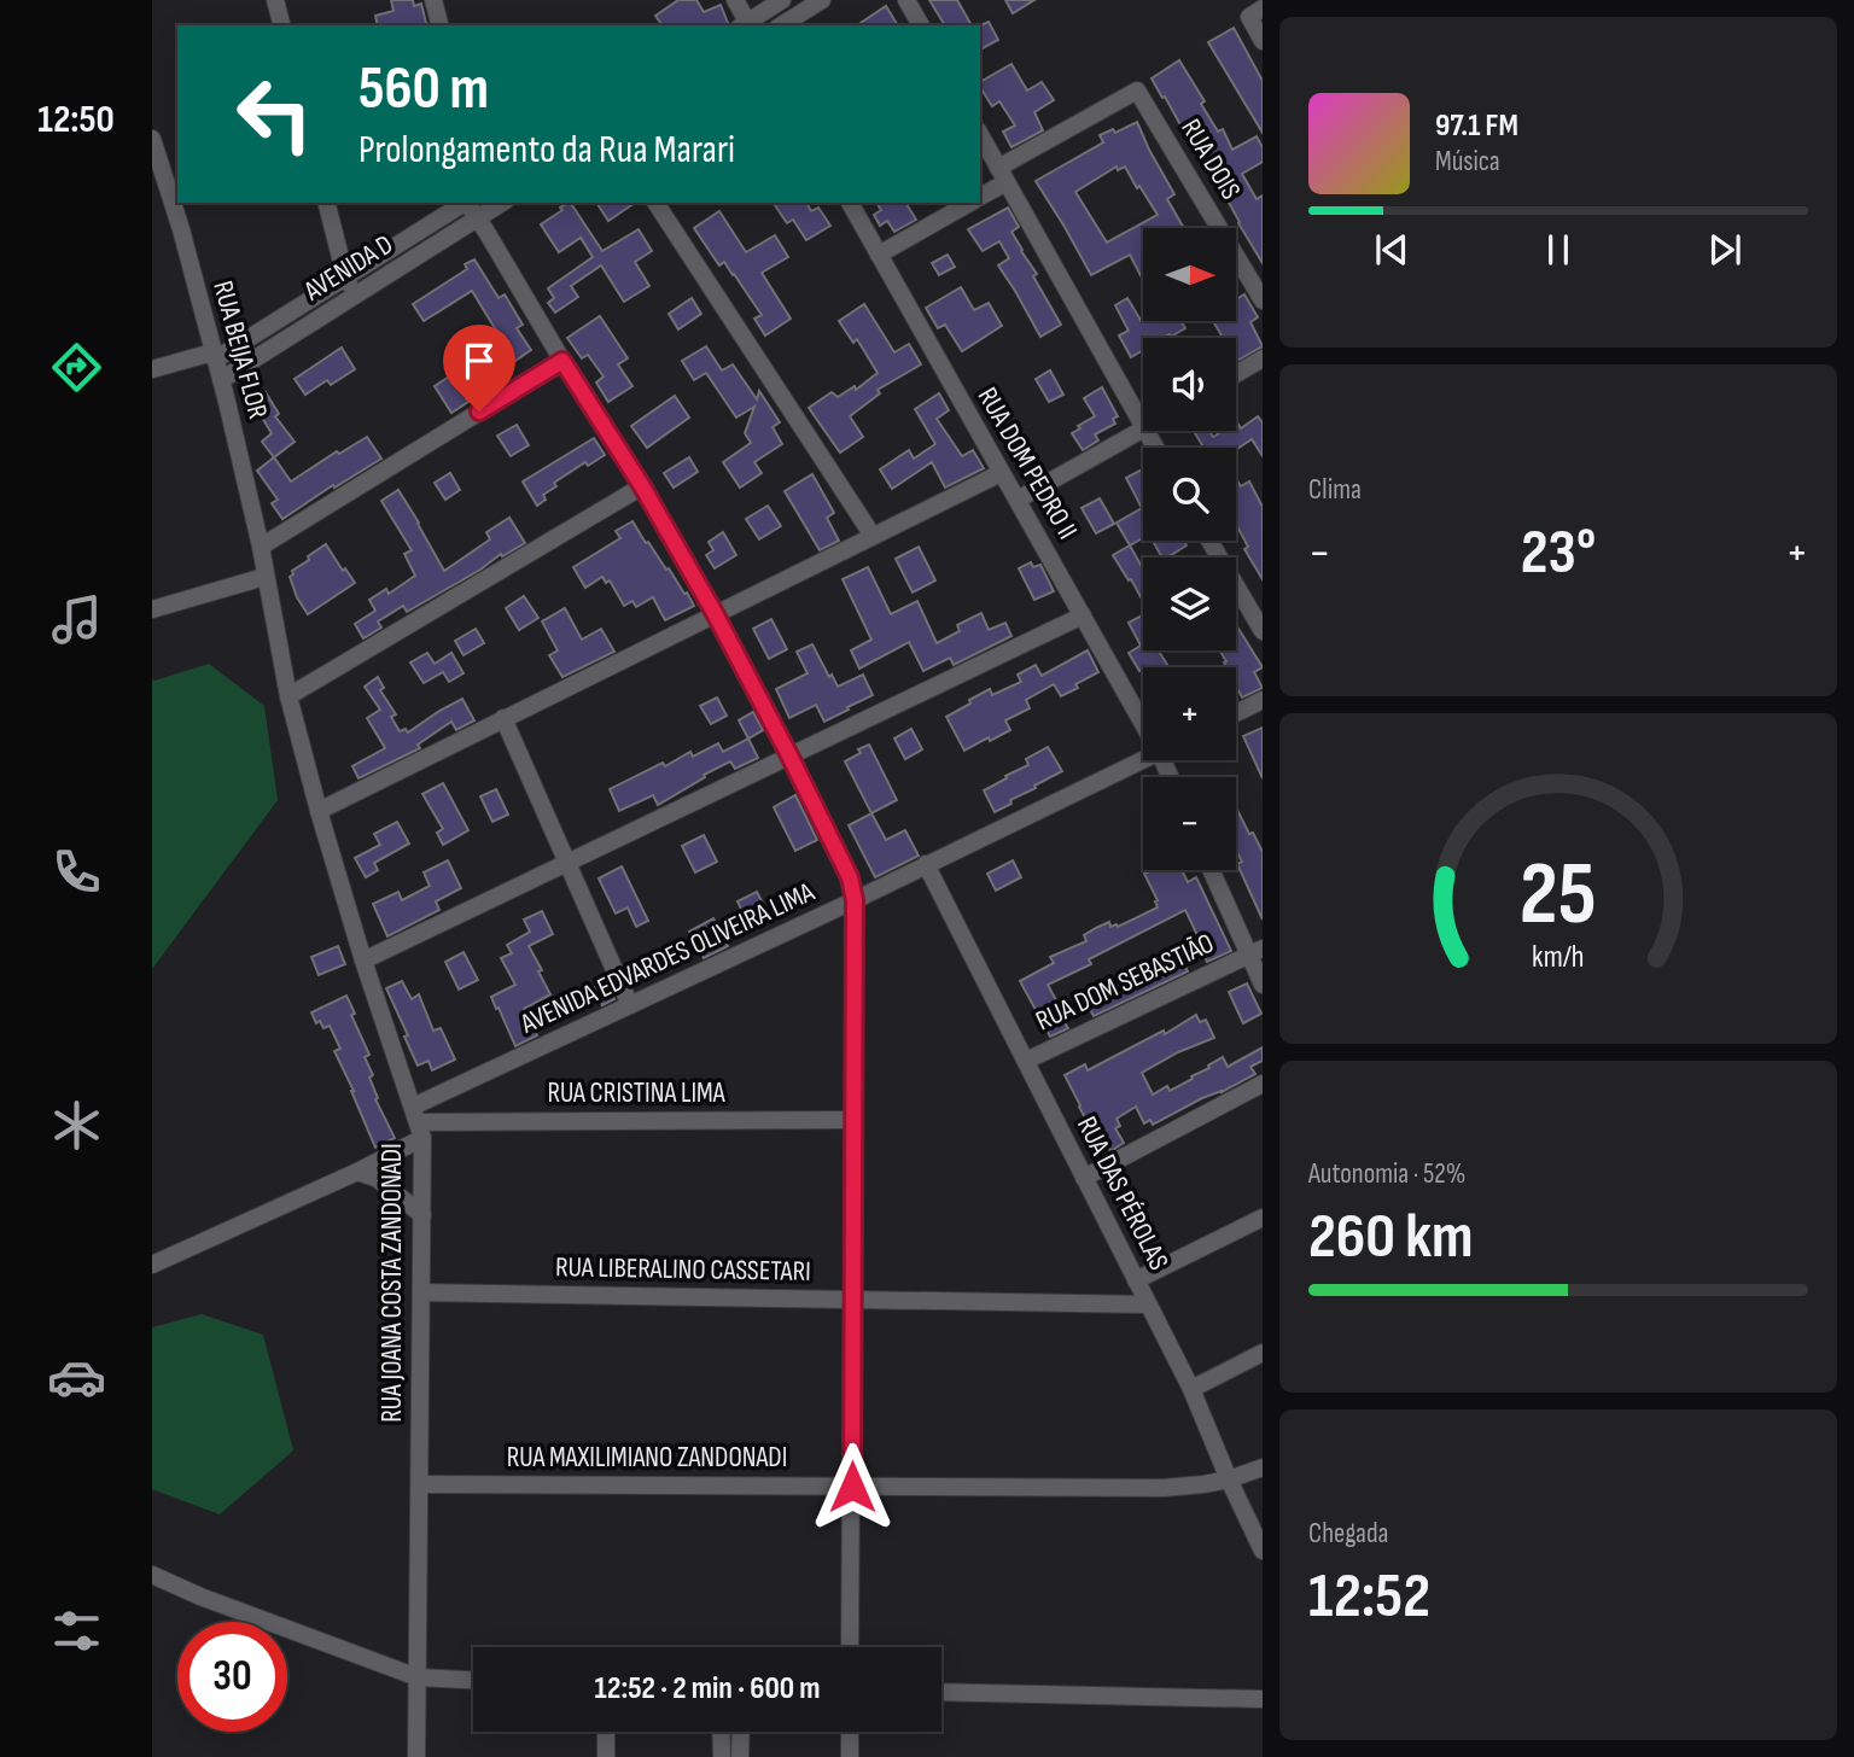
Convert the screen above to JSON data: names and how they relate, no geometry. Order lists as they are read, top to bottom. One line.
{"streets":{"street":["RUA DOIS","AVENIDA D","RUA BEIJA FLOR","RUA DOM PEDRO II","AVENIDA EDVARDES OLIVEIRA LIMA","RUA DOM SEBASTIÃO","RUA CRISTINA LIMA","RUA DAS PÉROLAS","RUA LIBERALINO CASSETARI","RUA JOANA COSTA ZANDONADI","RUA MAXILIMIANO ZANDONADI"]},"crossings":[["AVENIDA D","RUA BEIJA FLOR"],["RUA BEIJA FLOR","RUA JOANA COSTA ZANDONADI"],["AVENIDA EDVARDES OLIVEIRA LIMA","RUA CRISTINA LIMA"],["AVENIDA EDVARDES OLIVEIRA LIMA","RUA DAS PÉROLAS"],["AVENIDA EDVARDES OLIVEIRA LIMA","RUA JOANA COSTA ZANDONADI"],["RUA DOM SEBASTIÃO","RUA DAS PÉROLAS"],["RUA CRISTINA LIMA","RUA JOANA COSTA ZANDONADI"],["RUA DAS PÉROLAS","RUA LIBERALINO CASSETARI"],["RUA DAS PÉROLAS","RUA MAXILIMIANO ZANDONADI"],["RUA LIBERALINO CASSETARI","RUA JOANA COSTA ZANDONADI"],["RUA JOANA COSTA ZANDONADI","RUA MAXILIMIANO ZANDONADI"]],"north":"right","page":{"tabs":"12:50","turn":["560 m","Prolongamento da Rua Marari"],"song":["97.1 FM","Música"],"map_buttons":["+","−"],"tile":["Clima",["Autonomia · 52%","260 km"],["Chegada","12:52"]],"heat":["−","23°","+"],"limit":"30","trip":"12:52 · 2 min · 600 m","gauge":["25","km/h"]}}
